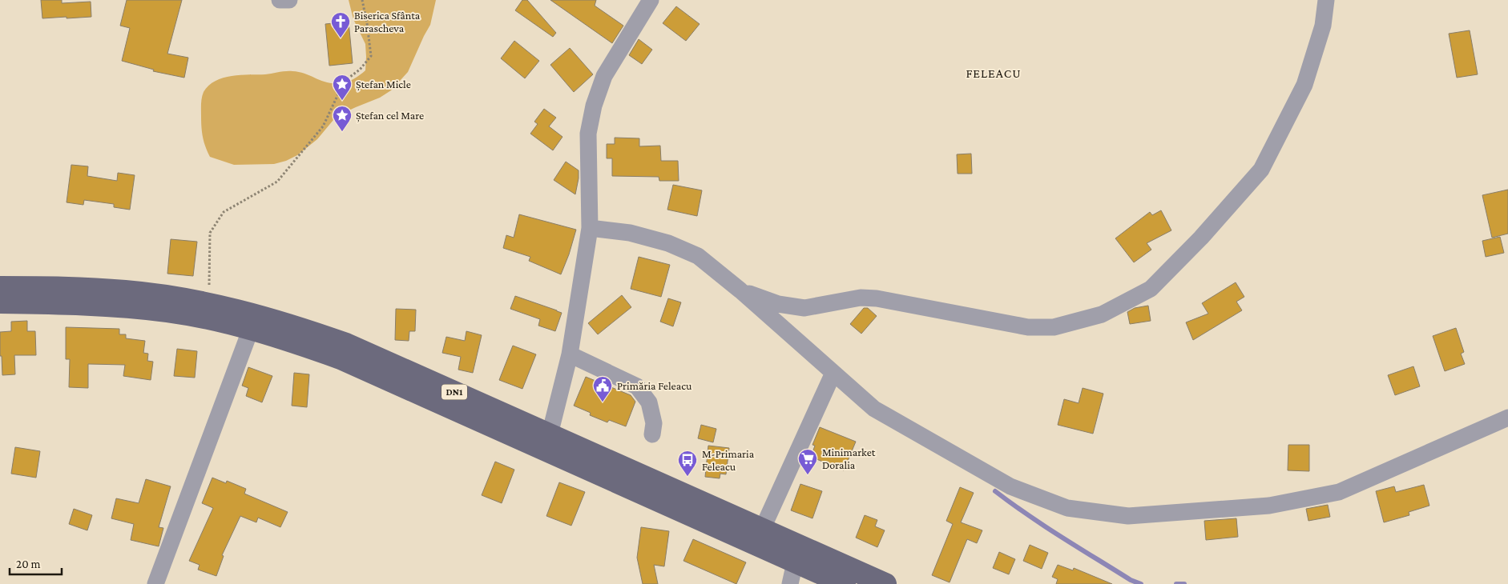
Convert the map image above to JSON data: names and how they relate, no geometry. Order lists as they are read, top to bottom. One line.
{"streets":{"main road":["DN1"]},"districts":["FELEACU"],"places":{"church":["Biserica Sfânta Parascheva"],"place":["Ștefan Micle","Ștefan cel Mare"],"public building":["Primăria Feleacu"],"supermarket":["Minimarket Doralia"],"bus stop":["M-Primaria Feleacu"]},"scale_bar":"20 m"}
